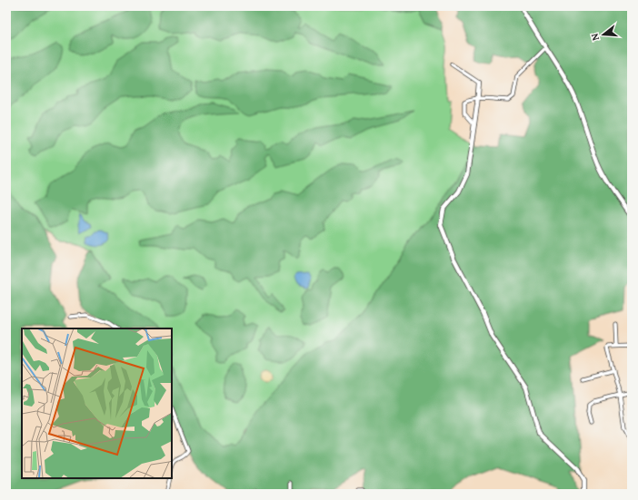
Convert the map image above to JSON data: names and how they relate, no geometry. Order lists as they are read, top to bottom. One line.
{"north":"left"}
